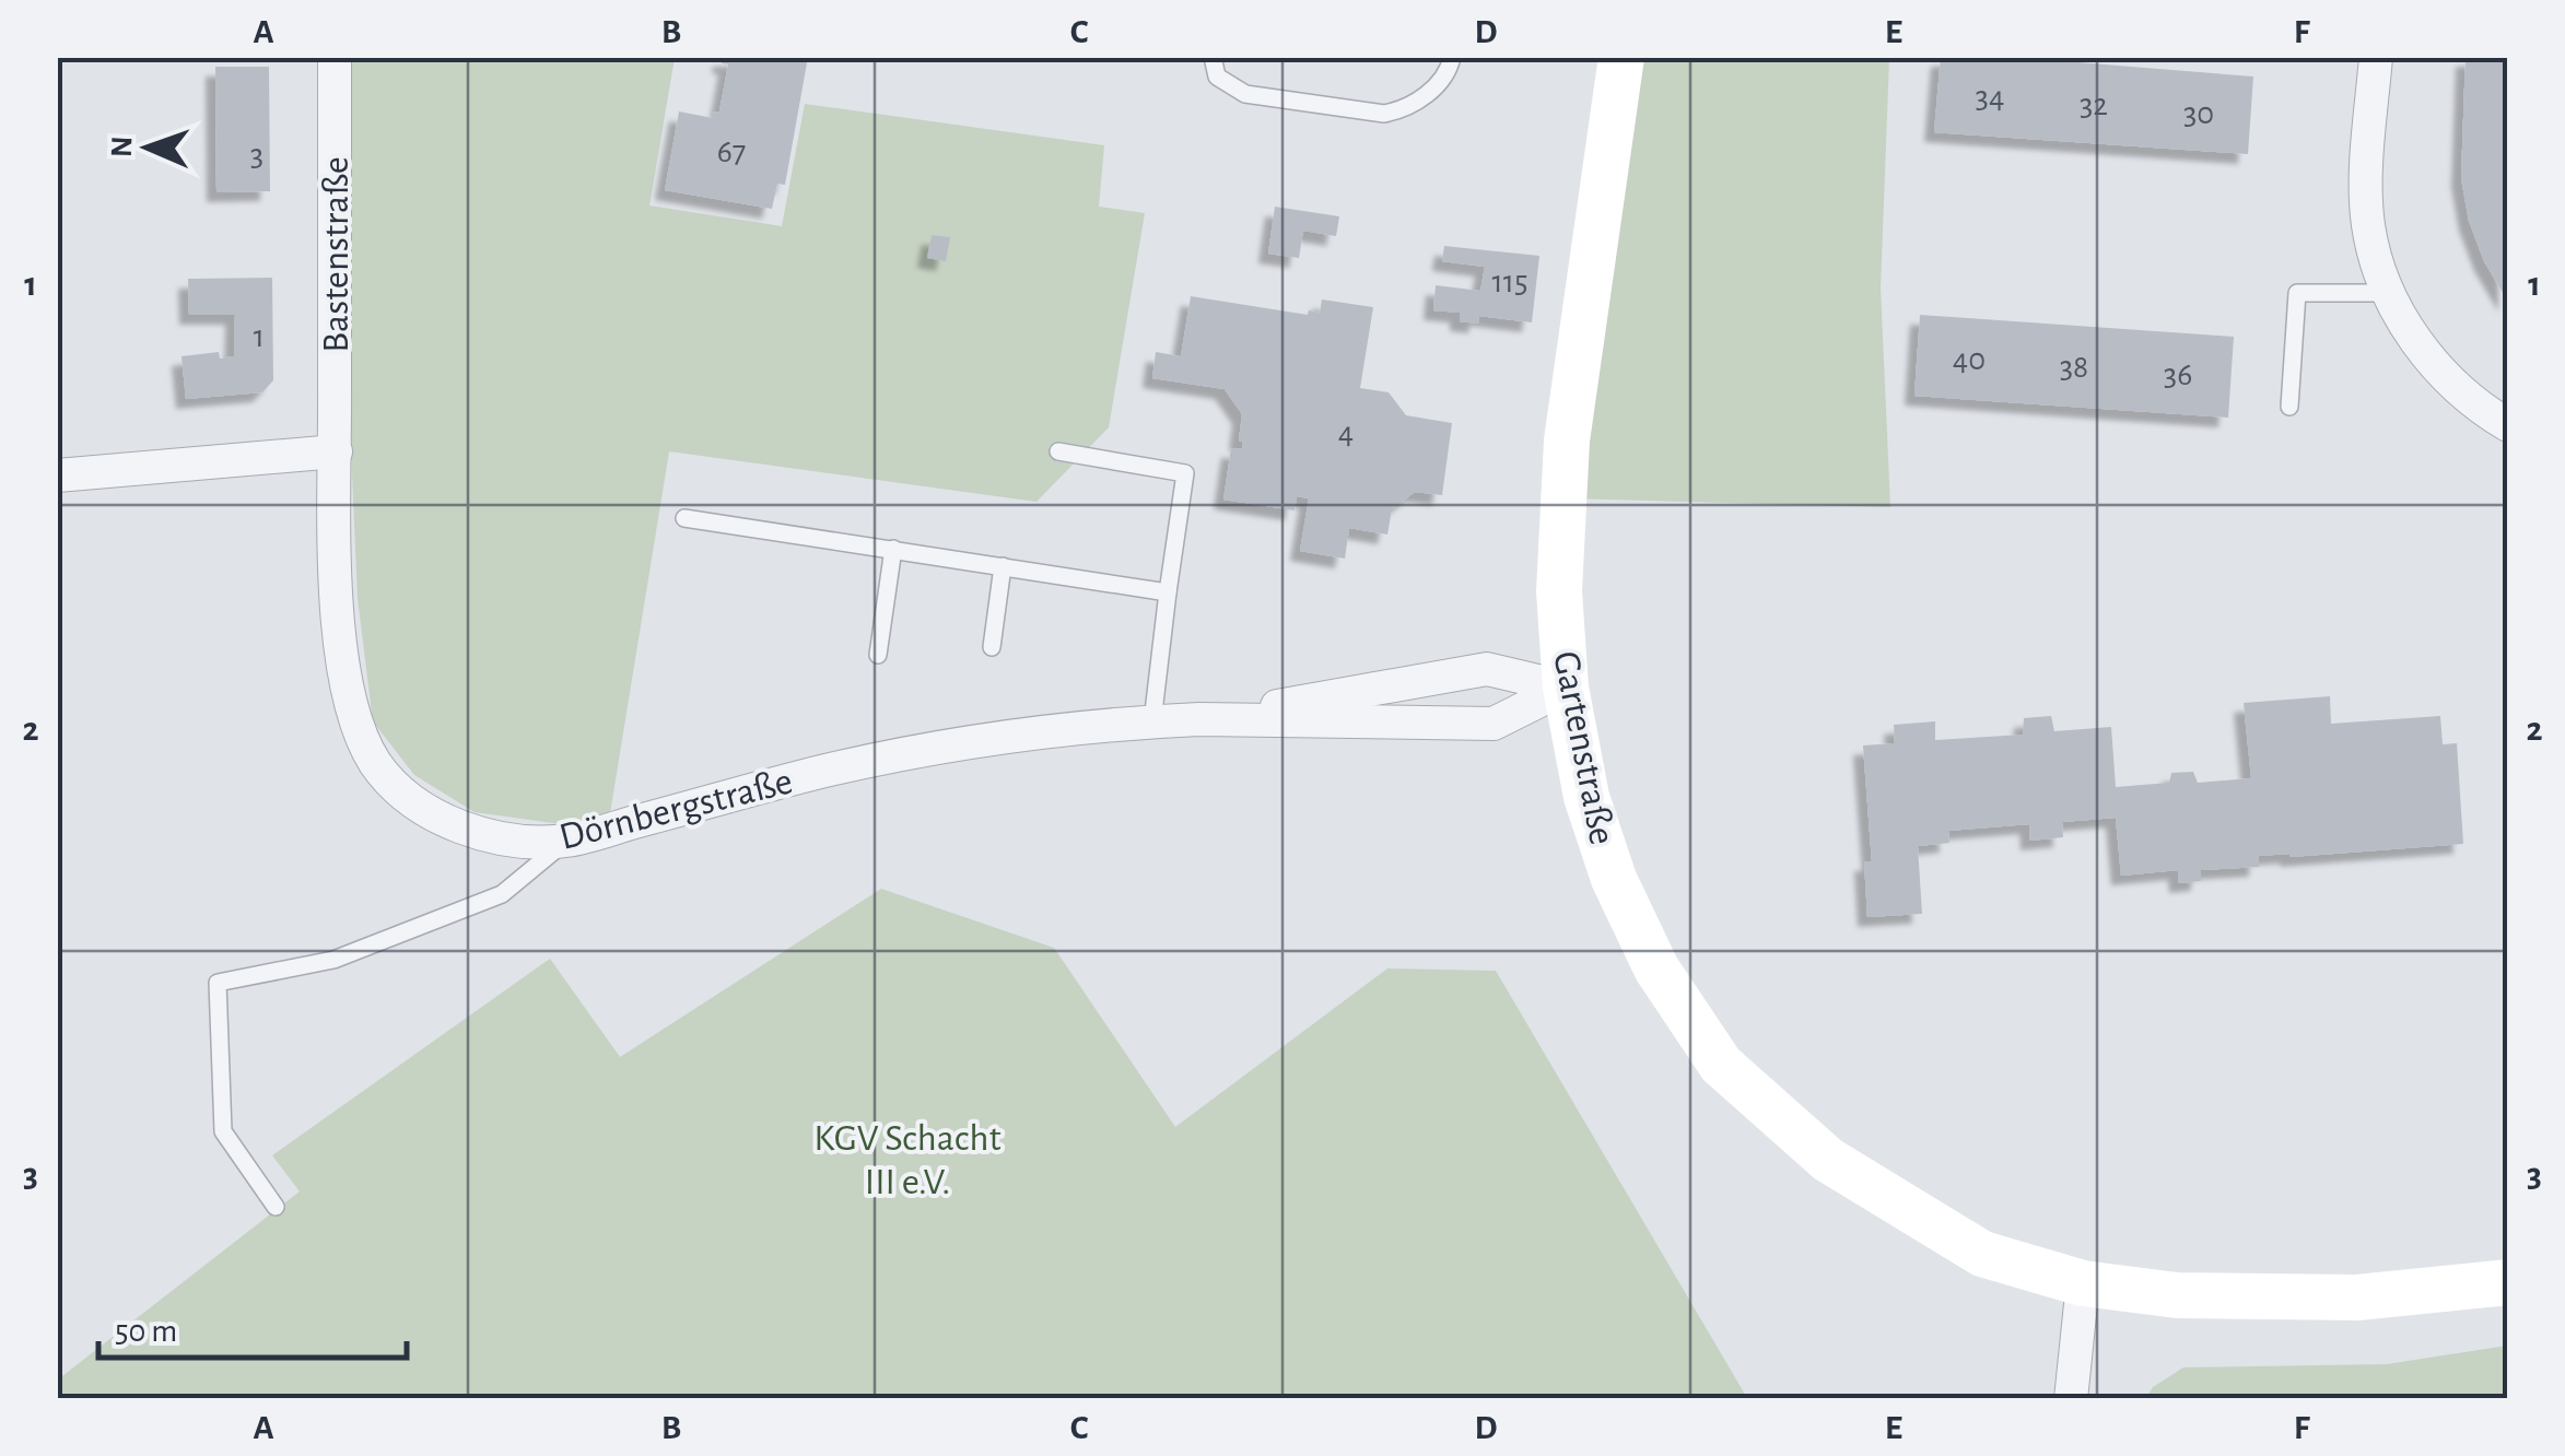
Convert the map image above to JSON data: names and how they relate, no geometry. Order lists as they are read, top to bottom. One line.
{"streets":{"street":["Bastenstraße","Gartenstraße","Dörnbergstraße"]},"crossings":[["Bastenstraße","Dörnbergstraße"],["Gartenstraße","Dörnbergstraße"]],"parks":["KGV Schacht III e.V."],"house_numbers":["34","32","30","67","3","115","1","40","38","36","4"],"scale_bar":"50 m","north":"left","grid":{"columns":["A","B","C","D","E","F"],"rows":["1","2","3"]}}
